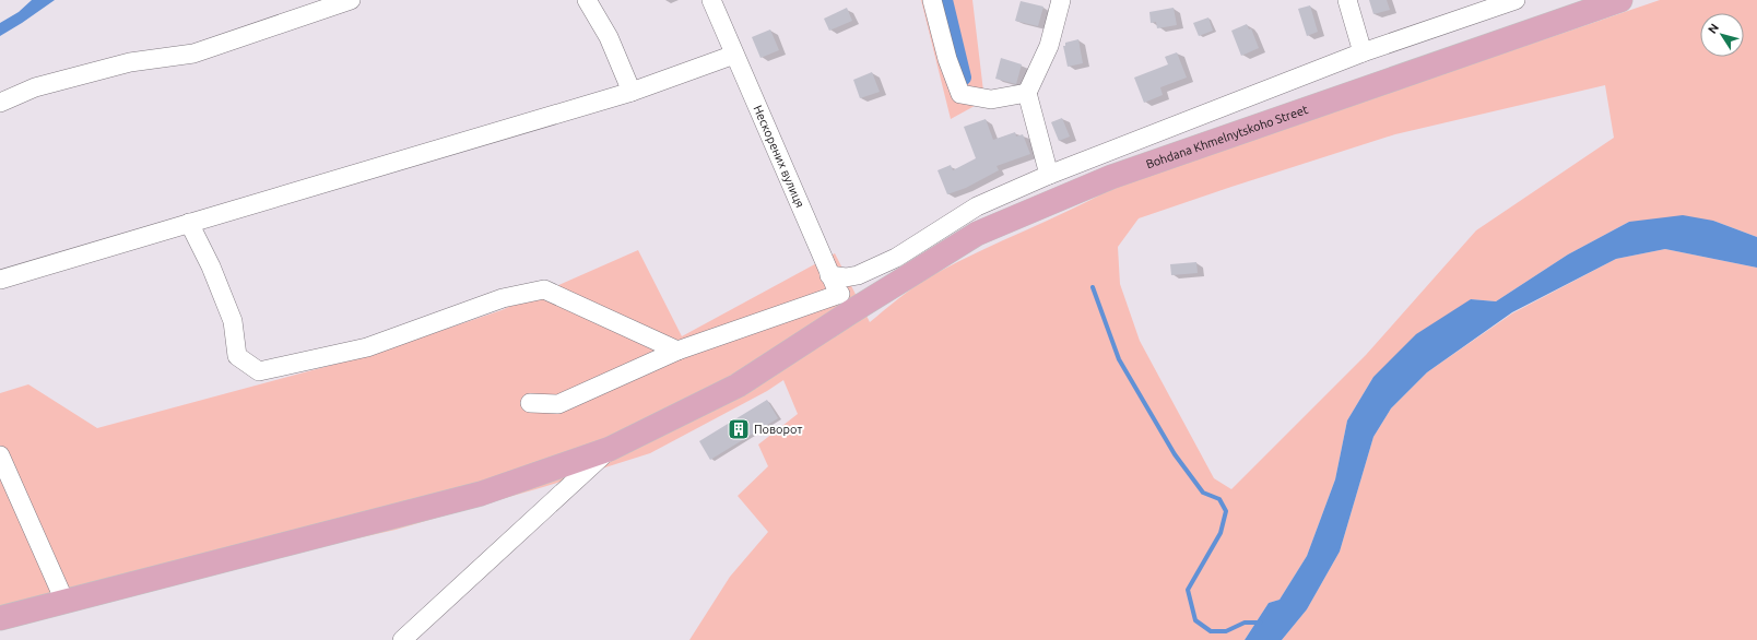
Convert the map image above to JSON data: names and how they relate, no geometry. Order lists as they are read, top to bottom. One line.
{"streets":{"main road":["Bohdana Khmelnytskoho Street"],"street":["Нескорених вулиця"]},"crossings":[["Bohdana Khmelnytskoho Street","Нескорених вулиця"]],"places":{"building":["Поворот"]},"north":"top left"}
